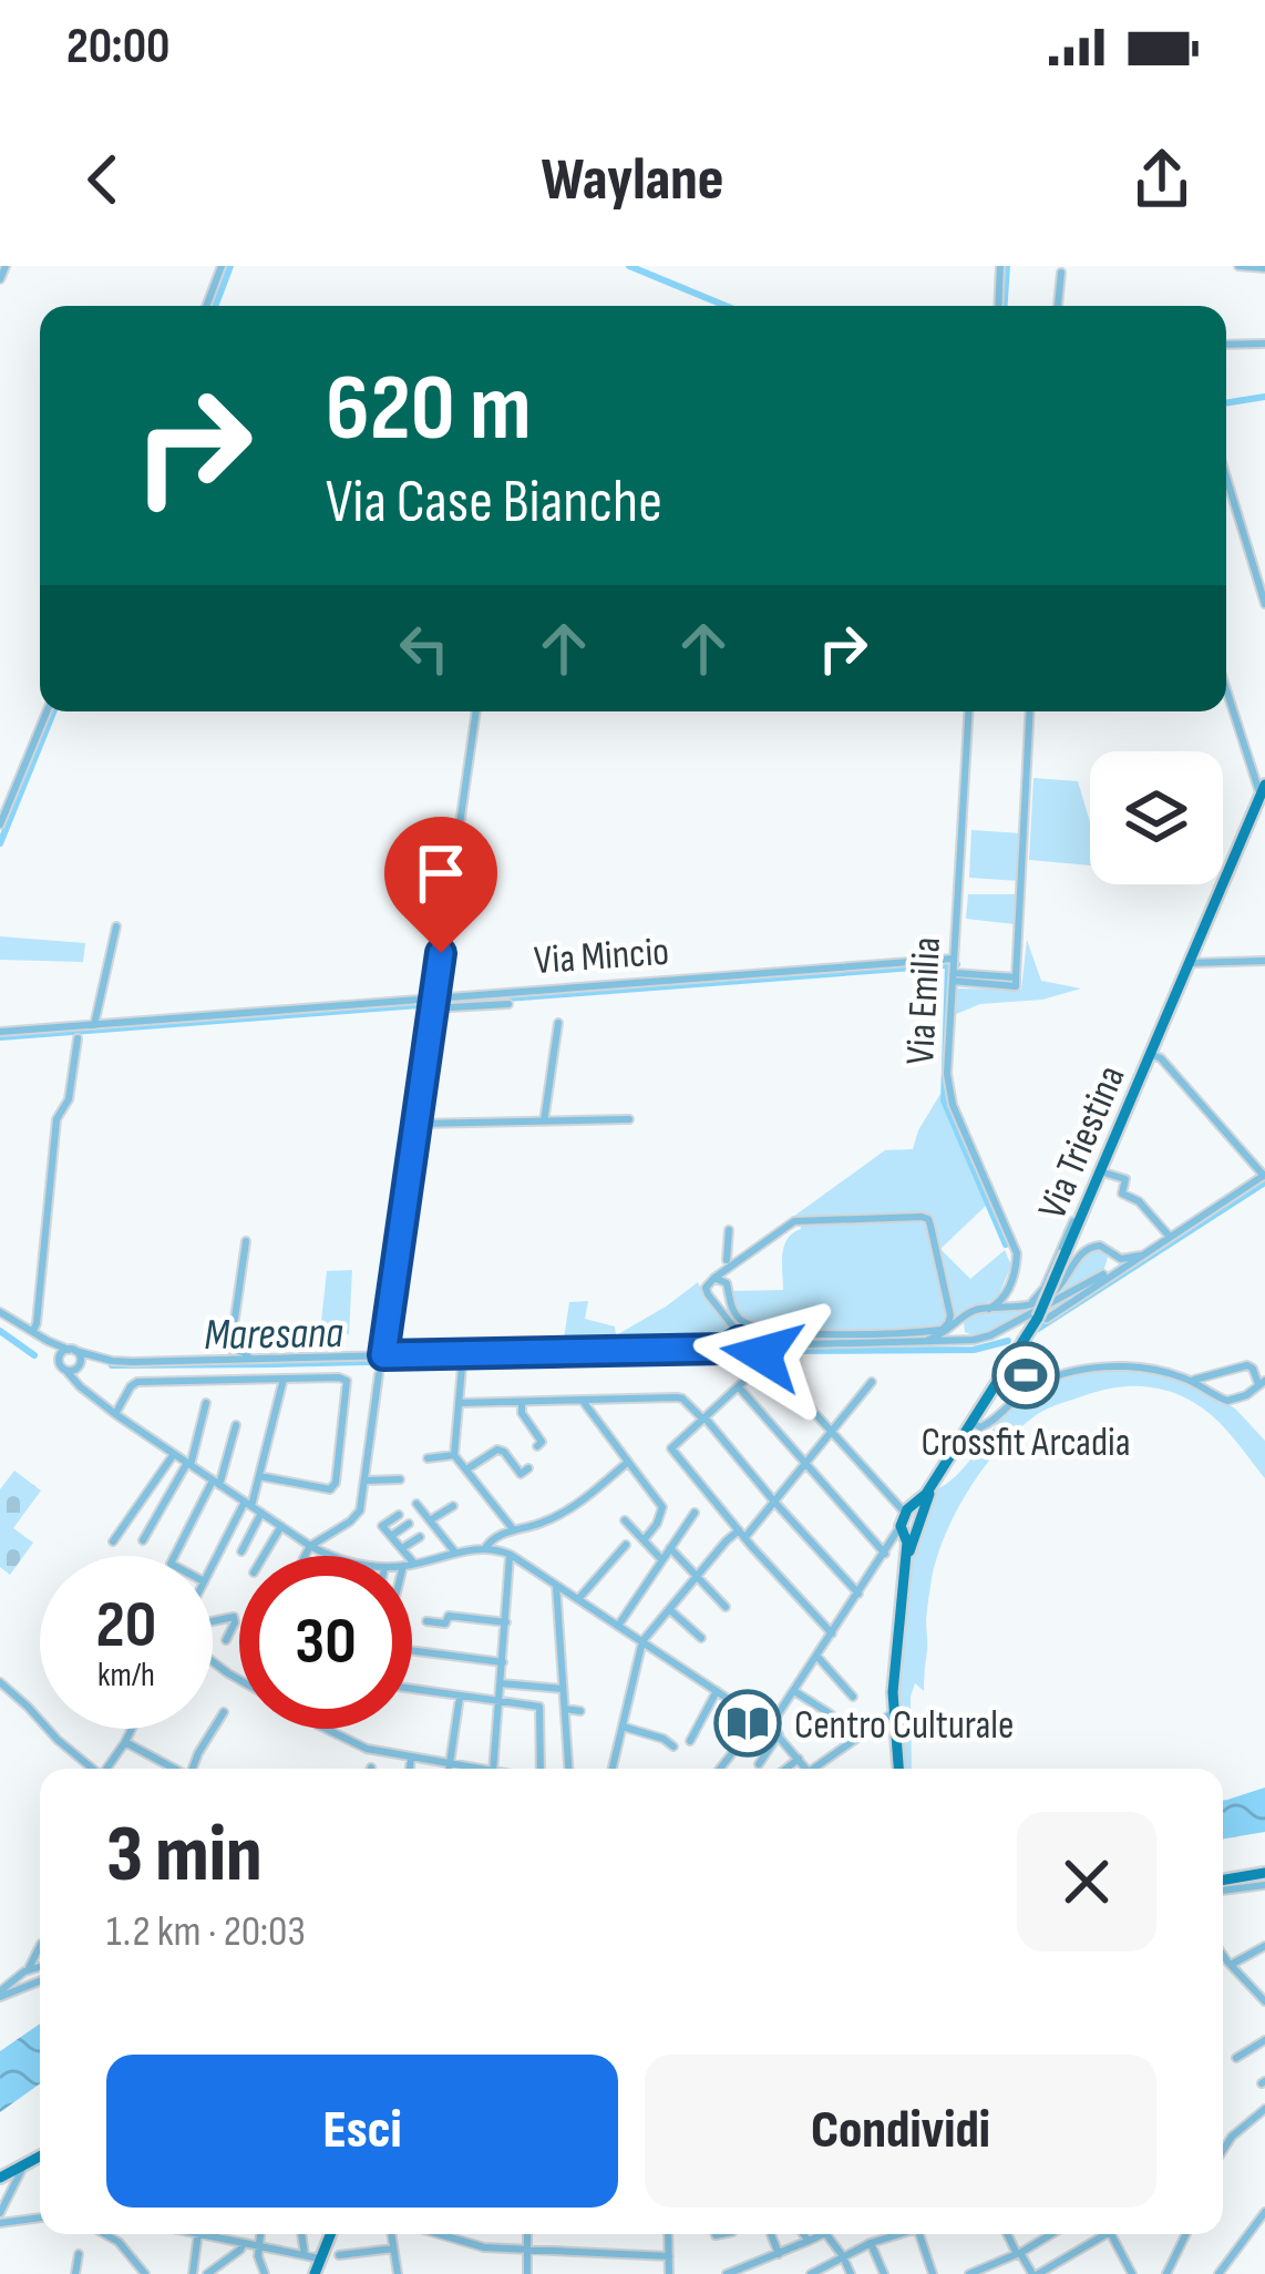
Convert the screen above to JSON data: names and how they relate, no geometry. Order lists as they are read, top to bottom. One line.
{"streets":{"main road":["Via Triestina"],"street":["Via Mincio","Via Emilia"]},"crossings":[["Via Mincio","Via Emilia"]],"water":["Maresana"],"places":{"sports":["Crossfit Arcadia"],"library":["Centro Culturale"]},"page":{"status":"20:00","header":"Waylane","turn":["620 m","Via Case Bianche"],"speed":"20 km/h","limit":"30","heading":["3 min","1.2 km · 20:03"],"buttons":["Esci","Condividi"]}}
